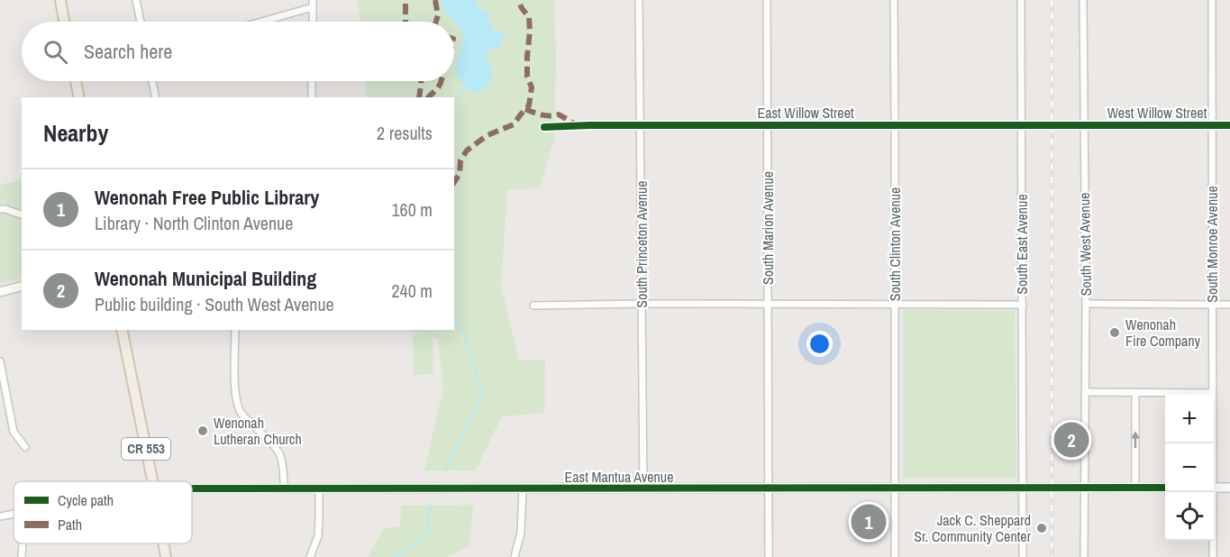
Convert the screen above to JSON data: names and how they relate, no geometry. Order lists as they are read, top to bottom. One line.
{"streets":{"main road":["CR 553"],"street":["East Willow Street","West Willow Street","South Marion Avenue","South Princeton Avenue","South Clinton Avenue","South East Avenue","South West Avenue","South Monroe Avenue","East Mantua Avenue"]},"crossings":[["East Willow Street","West Willow Street"],["East Willow Street","South Marion Avenue"],["East Willow Street","South Princeton Avenue"],["East Willow Street","South Clinton Avenue"],["East Willow Street","South East Avenue"],["West Willow Street","South East Avenue"],["West Willow Street","South West Avenue"],["West Willow Street","South Monroe Avenue"],["South Marion Avenue","East Mantua Avenue"],["South Princeton Avenue","East Mantua Avenue"],["South Clinton Avenue","East Mantua Avenue"],["South East Avenue","East Mantua Avenue"],["South West Avenue","East Mantua Avenue"]],"places":["Wenonah Fire Company","Wenonah Lutheran Church","Jack C. Sheppard Sr. Community Center"],"legend":["Cycle path","Path"],"page":{"search":"Search here","heading":["Nearby","2 results"],"list":[{"mark":"1","name":"Wenonah Free Public Library","note":"Library · North Clinton Avenue","value":"160 m"},{"mark":"2","name":"Wenonah Municipal Building","note":"Public building · South West Avenue","value":"240 m"}],"map_buttons":["+","−"],"pins":["2","1"]}}
